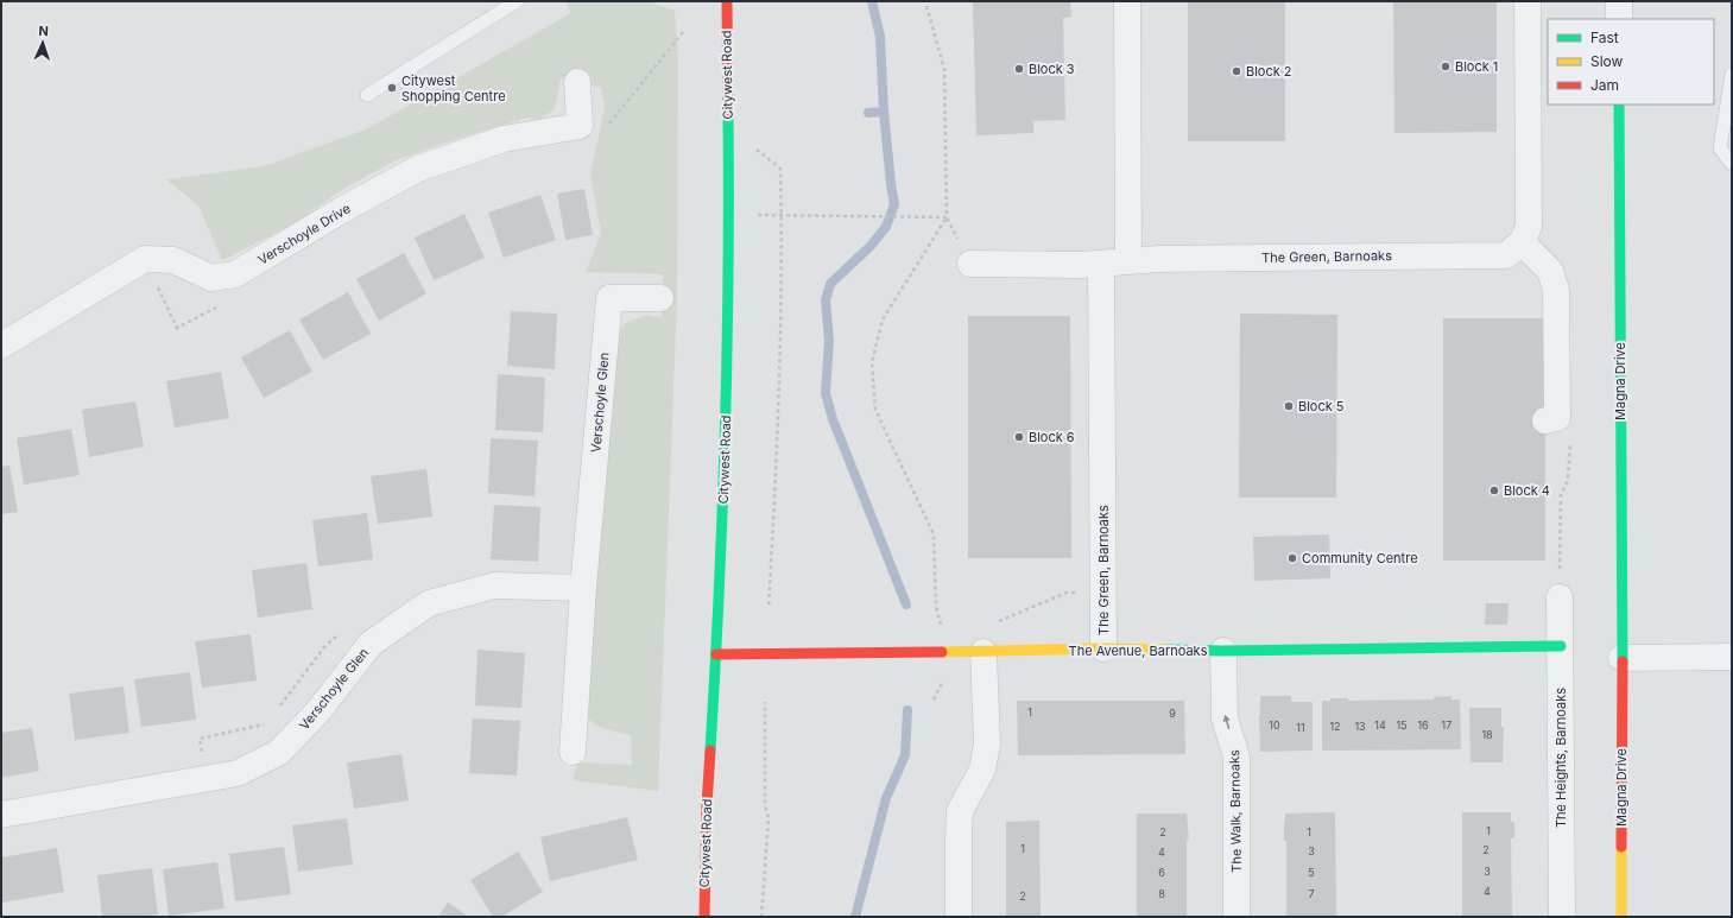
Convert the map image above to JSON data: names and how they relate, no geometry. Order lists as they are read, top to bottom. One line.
{"streets":{"street":["Citywest Road","Verschoyle Drive","The Green, Barnoaks","Magna Drive","Verschoyle Glen","The Avenue, Barnoaks","The Heights, Barnoaks","The Walk, Barnoaks"]},"crossings":[["Citywest Road","The Avenue, Barnoaks"],["The Green, Barnoaks","The Avenue, Barnoaks"],["The Avenue, Barnoaks","The Heights, Barnoaks"],["The Avenue, Barnoaks","The Walk, Barnoaks"]],"one_way":["The Walk, Barnoaks"],"places":["Block 1","Block 3","Block 2","Citywest Shopping Centre","Block 5","Block 6","Block 4","Community Centre"],"house_numbers":["1","9","10","14","15","16","17","12","13","11","18","1","2","1","1","2","3","4","3","6","5","4","8","7","2"],"legend":["Fast","Slow","Jam"],"north":"top"}
